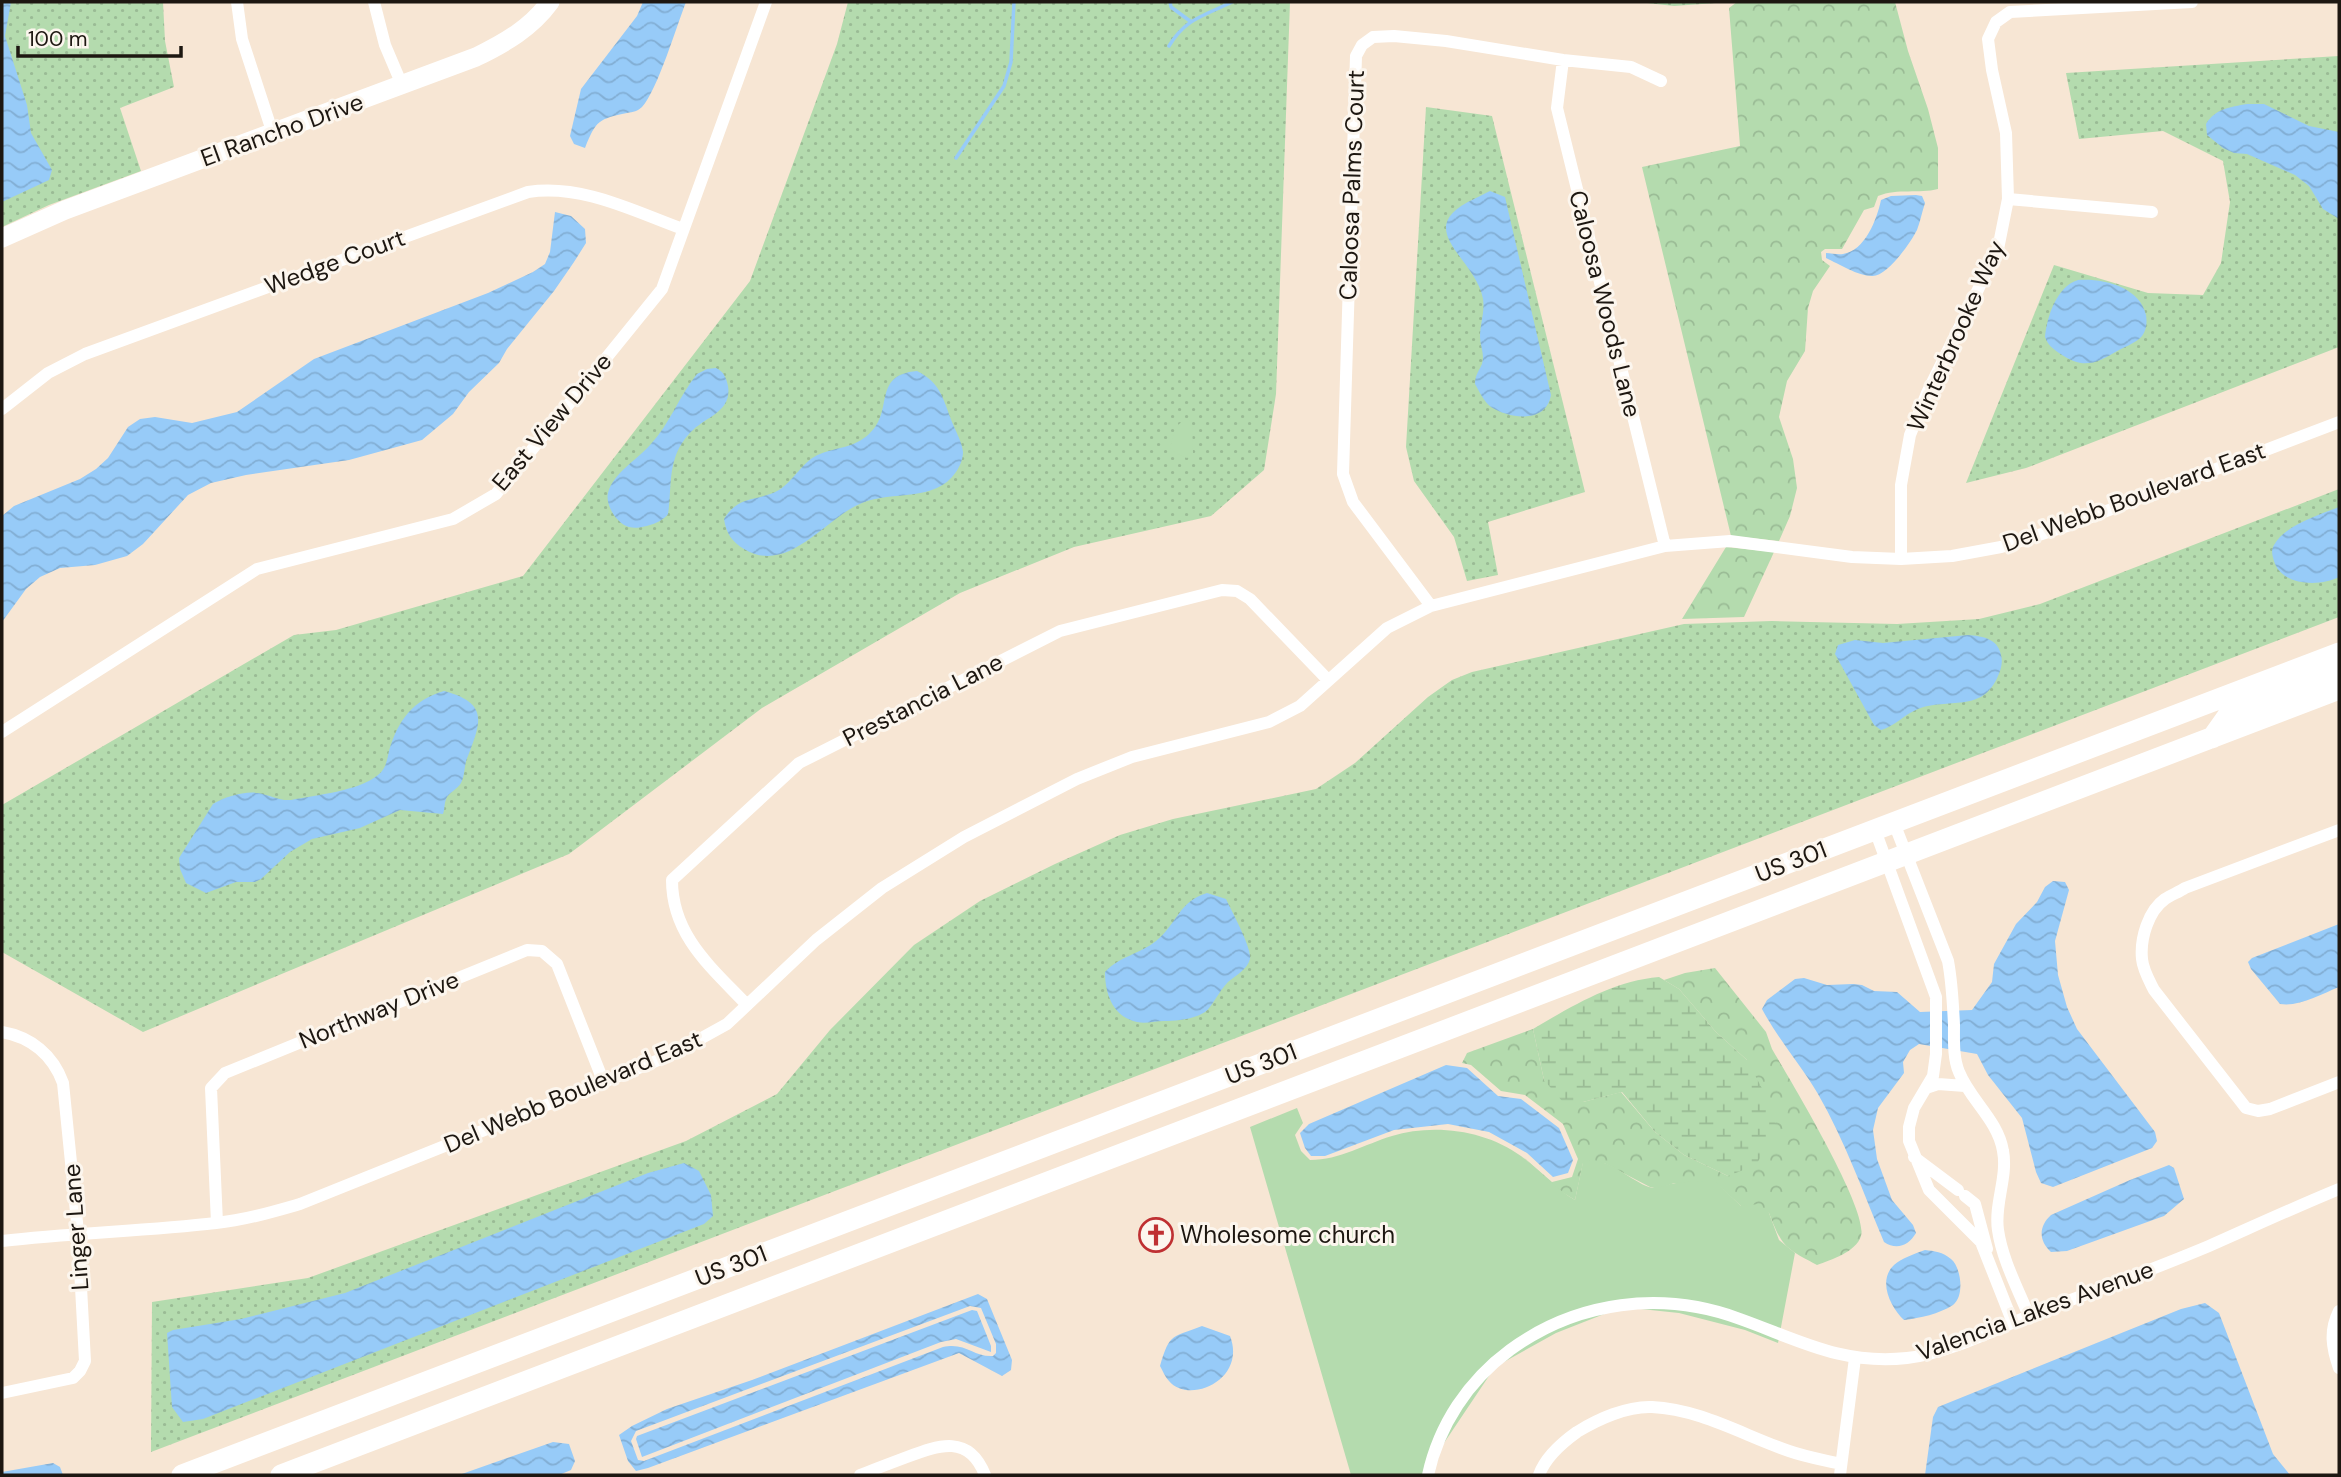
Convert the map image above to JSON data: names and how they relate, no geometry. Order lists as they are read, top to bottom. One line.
{"streets":{"main road":["US 301"],"street":["El Rancho Drive","Caloosa Palms Court","Wedge Court","Caloosa Woods Lane","Winterbrooke Way","East View Drive","Del Webb Boulevard East","Prestancia Lane","Northway Drive","Linger Lane","Valencia Lakes Avenue"]},"crossings":[["Caloosa Palms Court","Caloosa Woods Lane"],["Caloosa Palms Court","Del Webb Boulevard East"],["Wedge Court","East View Drive"],["Caloosa Woods Lane","Del Webb Boulevard East"],["Winterbrooke Way","Del Webb Boulevard East"],["Del Webb Boulevard East","Prestancia Lane"],["Del Webb Boulevard East","Northway Drive"],["Del Webb Boulevard East","Linger Lane"]],"places":{"church":["Wholesome church"]},"scale_bar":"100 m"}
